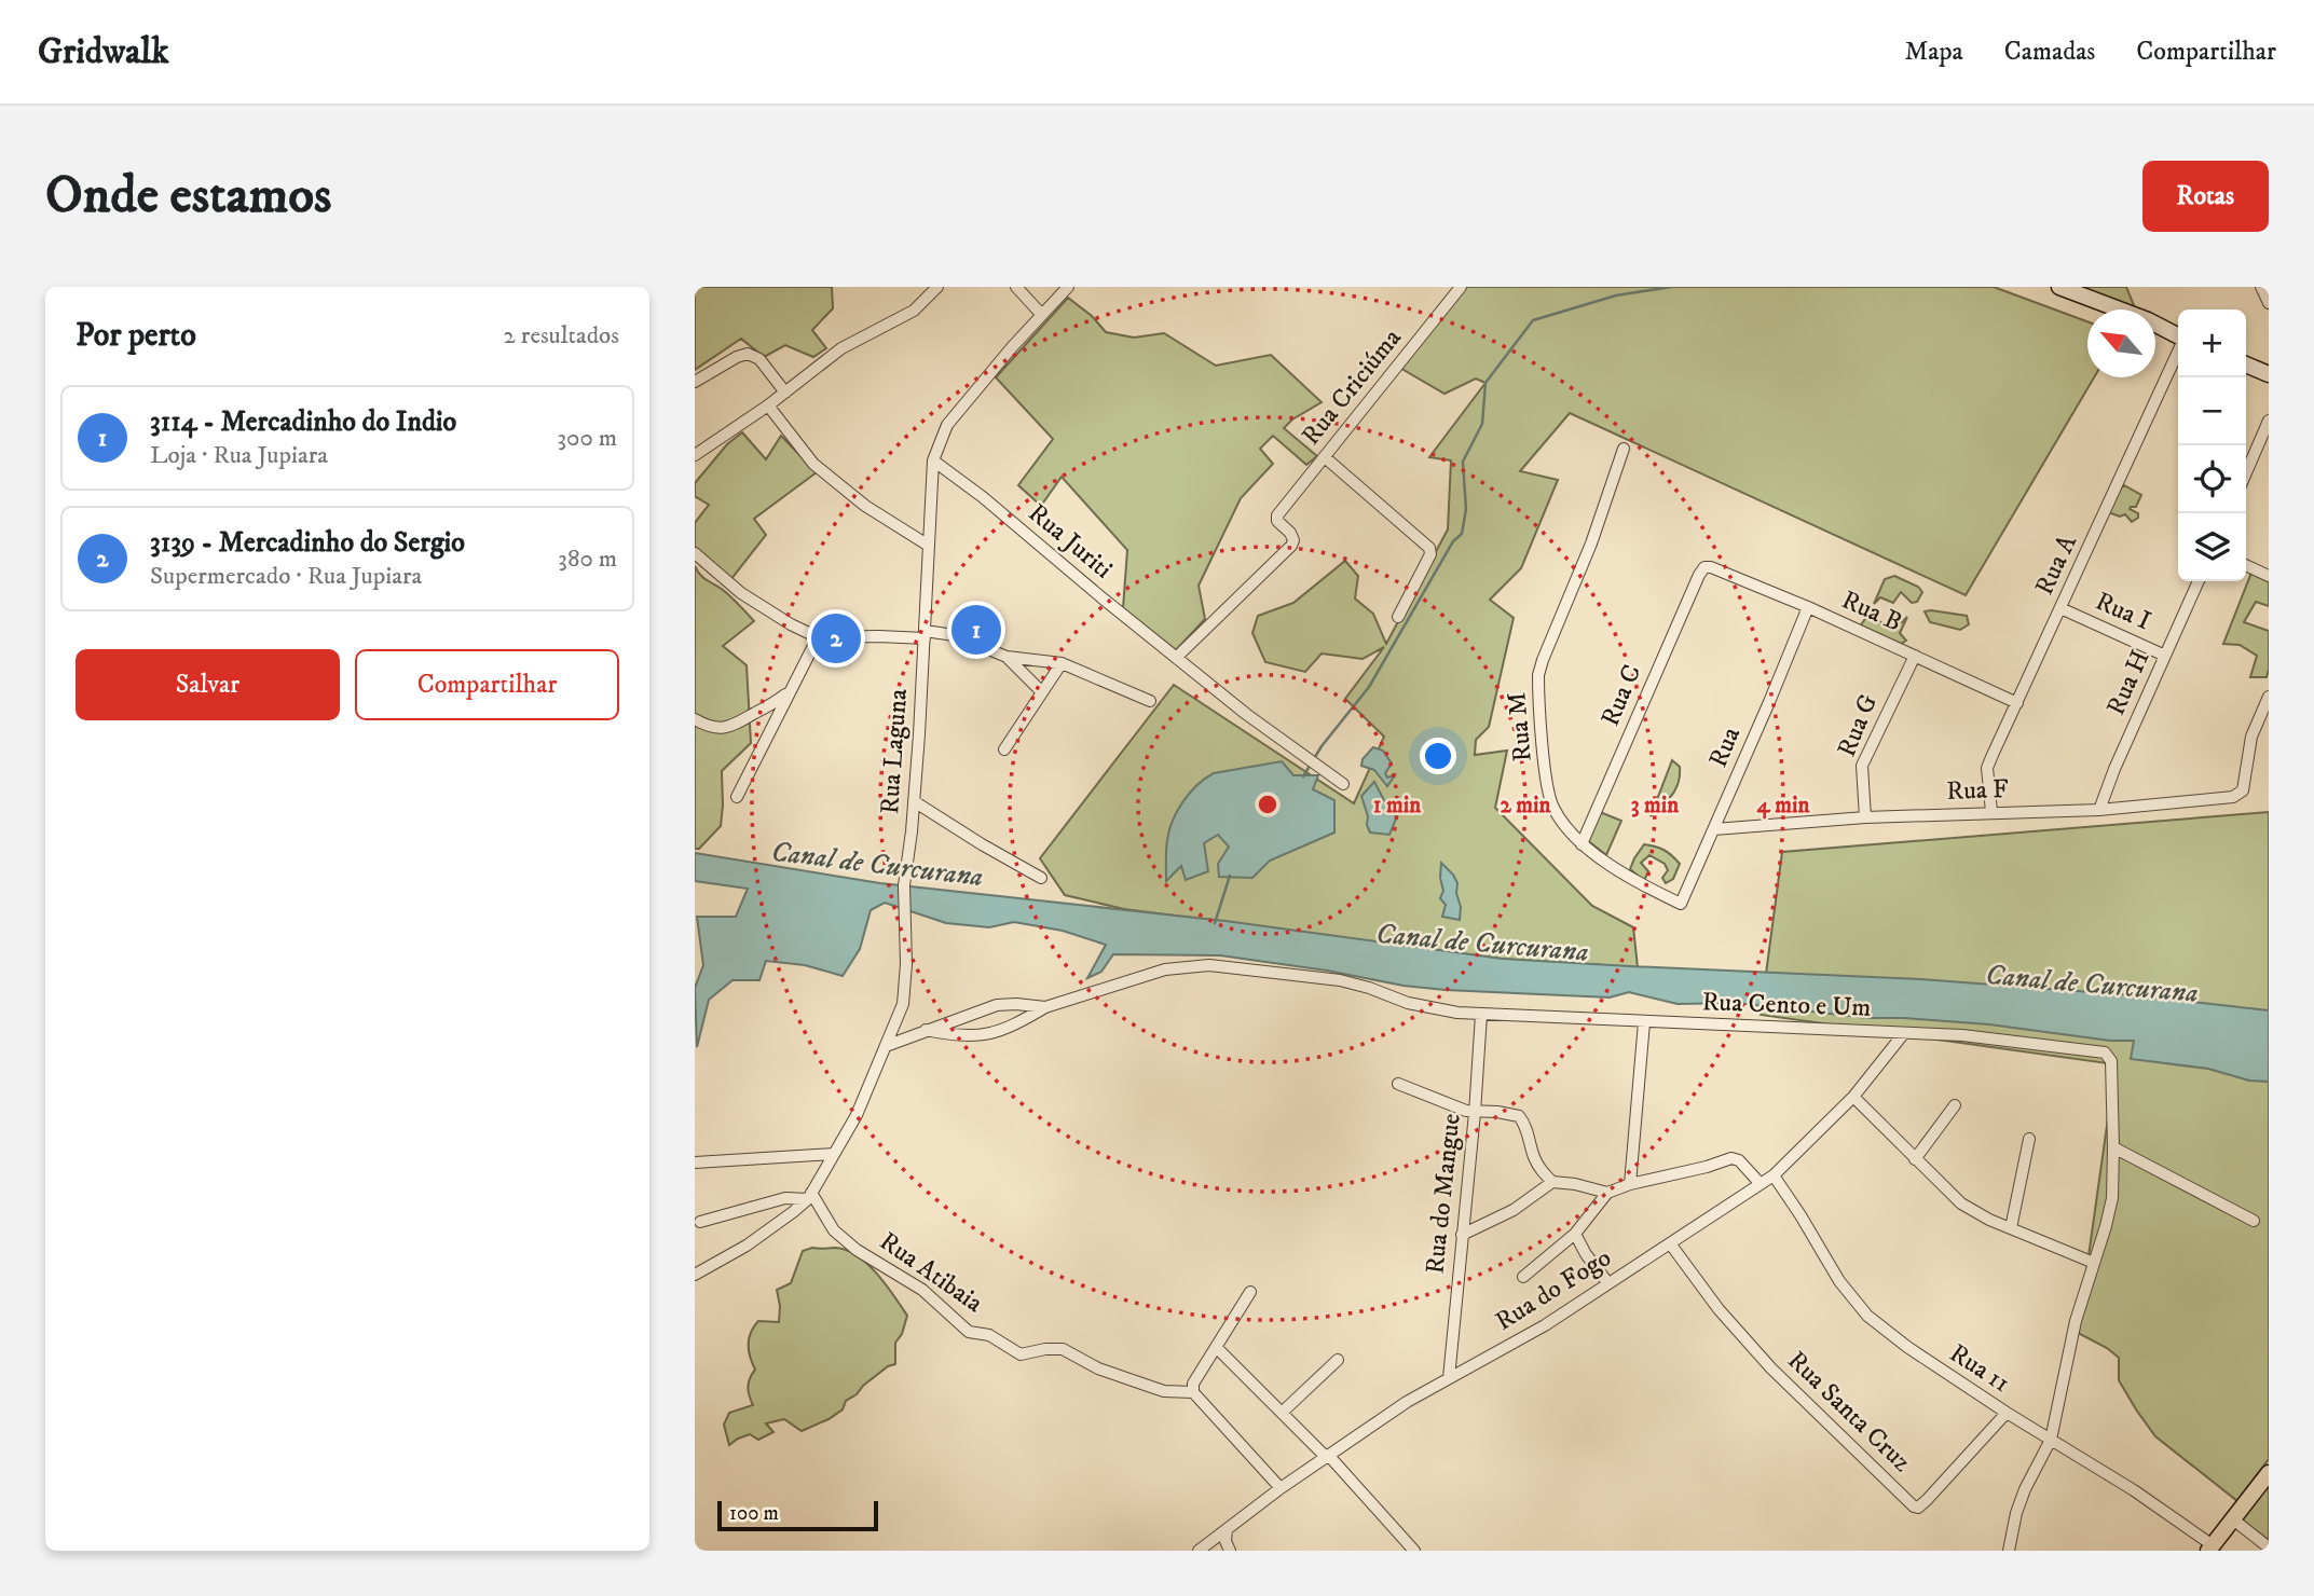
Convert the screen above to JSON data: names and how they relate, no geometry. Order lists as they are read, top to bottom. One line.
{"streets":{"street":["Rua Criciúma","Rua Juriti","Rua A","Rua B","Rua I","Rua H","Rua C","Rua G","Rua M","Rua","Rua Laguna","Rua F","Rua Cento e Um","Rua do Mangue","Rua Atibaia","Rua do Fogo","Rua 11","Rua Santa Cruz"]},"crossings":[["Rua Criciúma","Rua Juriti"],["Rua Juriti","Rua Laguna"],["Rua A","Rua B"],["Rua A","Rua I"],["Rua A","Rua F"],["Rua B","Rua C"],["Rua B","Rua G"],["Rua B","Rua"],["Rua I","Rua H"],["Rua H","Rua F"],["Rua C","Rua M"],["Rua G","Rua F"],["Rua M","Rua"],["Rua","Rua F"],["Rua Laguna","Rua Atibaia"],["Rua Cento e Um","Rua do Mangue"],["Rua Cento e Um","Rua do Fogo"],["Rua do Mangue","Rua do Fogo"],["Rua do Fogo","Rua 11"],["Rua do Fogo","Rua Santa Cruz"],["Rua 11","Rua Santa Cruz"]],"water":["Canal de Curcurana"],"scale_bar":"100 m","north":"top left","page":{"header":"Gridwalk","nav":["Mapa","Camadas","Compartilhar"],"buttons":["Rotas",["Salvar","Compartilhar"]],"title":"Onde estamos","heading":["Por perto","2 resultados"],"map_buttons":["+","−"],"list":[{"mark":"1","name":"3114 - Mercadinho do Indio","note":"Loja · Rua Jupiara","value":"300 m"},{"mark":"2","name":"3139 - Mercadinho do Sergio","note":"Supermercado · Rua Jupiara","value":"380 m"}],"pins":["1","2"],"scale":"100 m"},"rings":["1 min","2 min","3 min","4 min"]}
